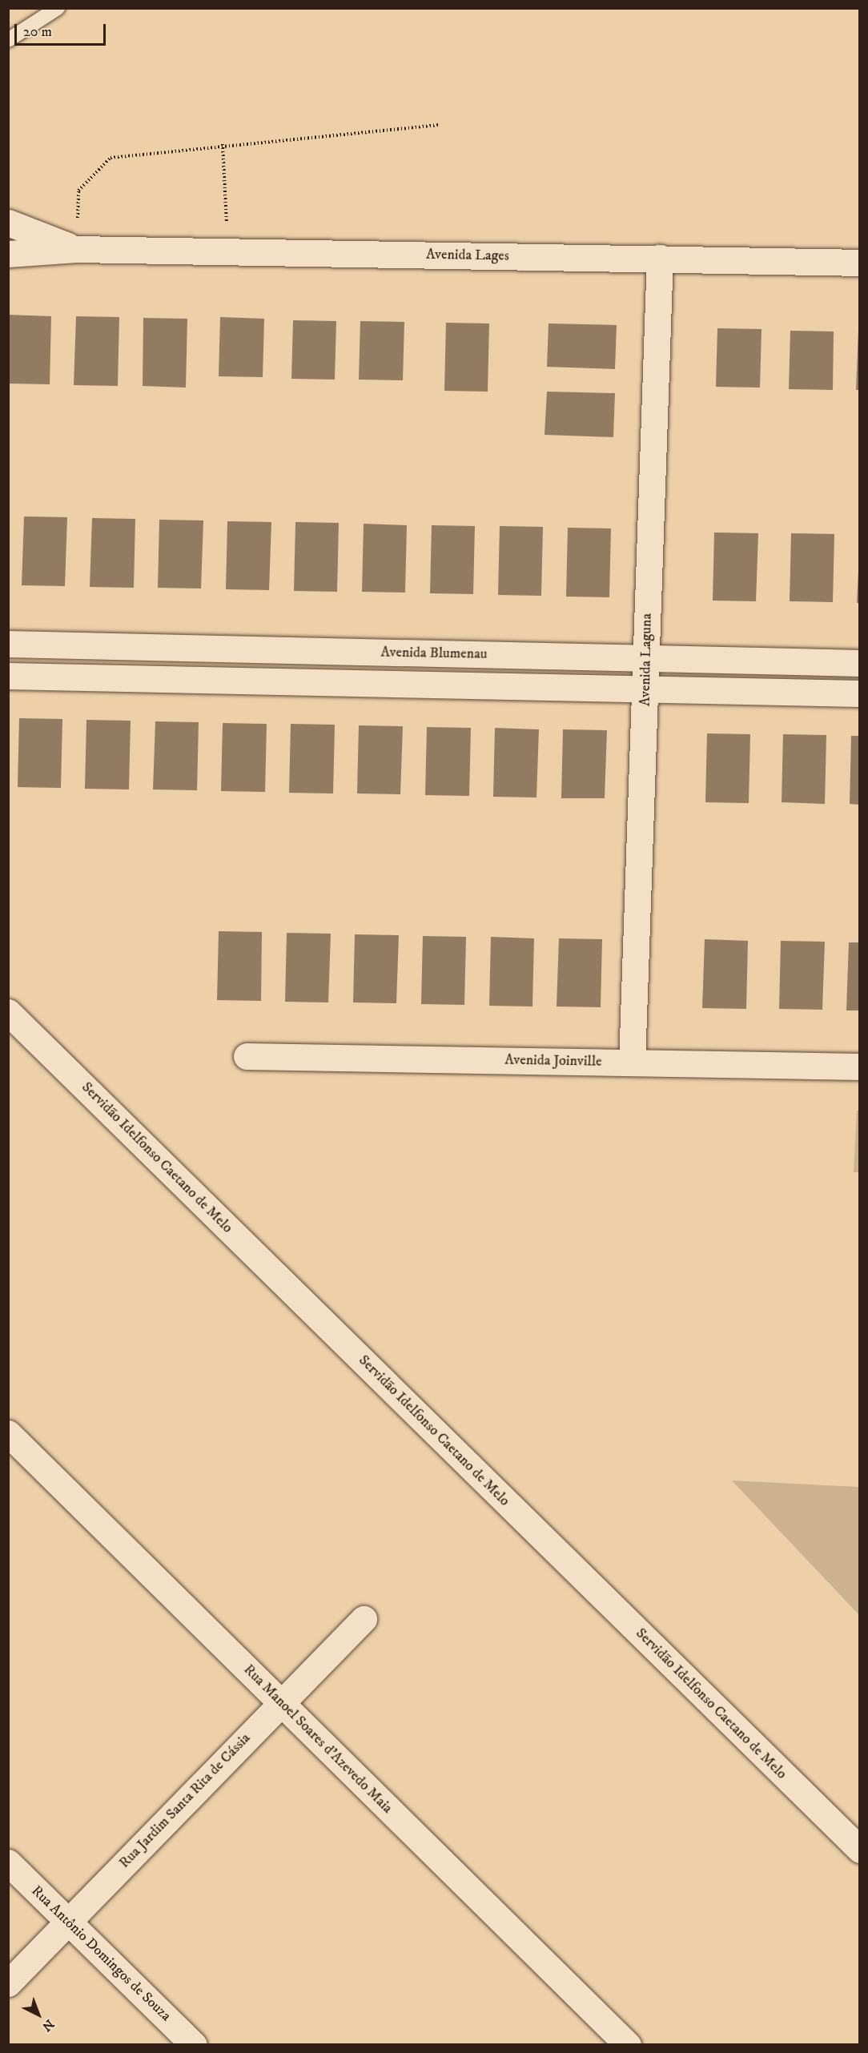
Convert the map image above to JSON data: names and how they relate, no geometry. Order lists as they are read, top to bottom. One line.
{"streets":{"street":["Avenida Lages","Avenida Blumenau","Avenida Laguna","Avenida Joinville","Servidão Idelfonso Caetano de Melo","Rua Manoel Soares d'Azevedo Maia","Rua Jardim Santa Rita de Cássia","Rua Antônio Domingos de Souza"]},"crossings":[["Avenida Lages","Avenida Laguna"],["Avenida Blumenau","Avenida Laguna"],["Avenida Laguna","Avenida Joinville"],["Rua Manoel Soares d'Azevedo Maia","Rua Jardim Santa Rita de Cássia"],["Rua Jardim Santa Rita de Cássia","Rua Antônio Domingos de Souza"]],"scale_bar":"20 m","north":"bottom right"}
